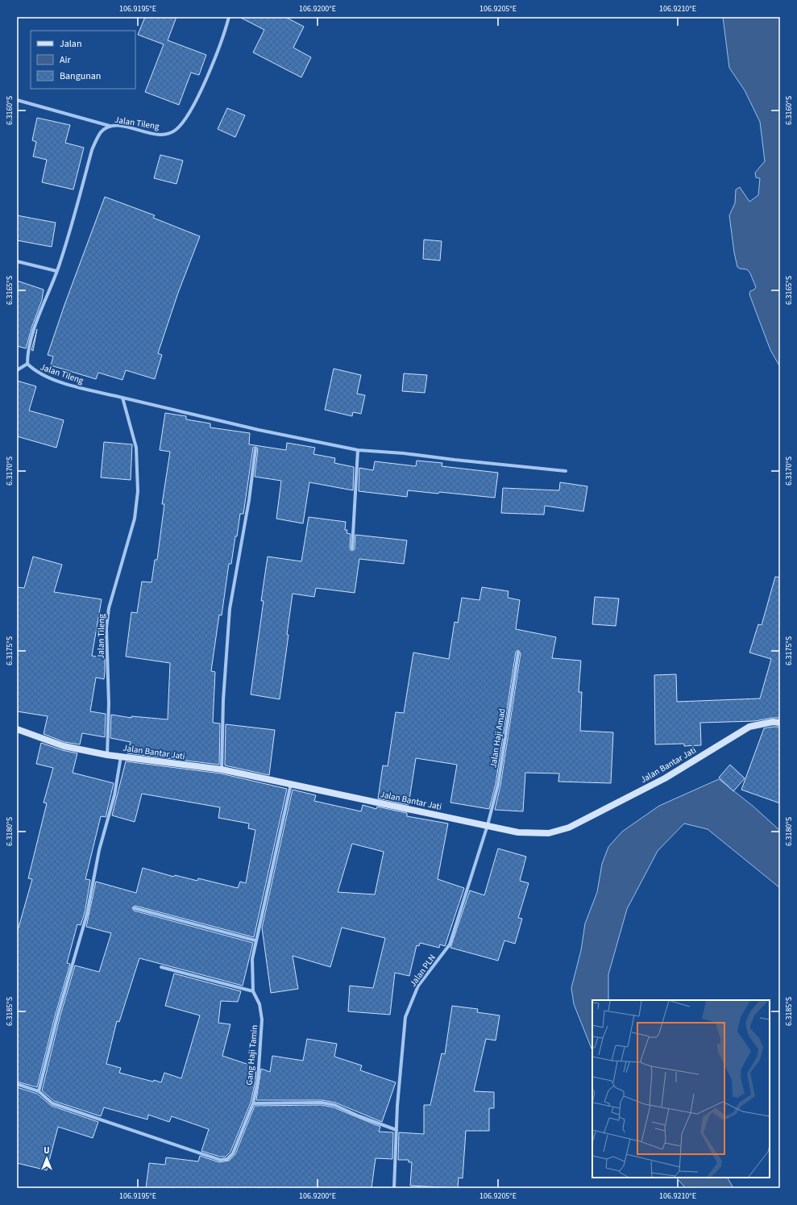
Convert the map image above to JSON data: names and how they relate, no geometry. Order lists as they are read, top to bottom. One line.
{"streets":{"street":["Jalan Tileng","Jalan Haji Amad","Jalan Bantar Jati","Jalan PLN","Gang Haji Tamin"]},"crossings":[["Jalan Tileng","Jalan Bantar Jati"],["Jalan Haji Amad","Jalan Bantar Jati"],["Jalan Haji Amad","Jalan PLN"],["Jalan Bantar Jati","Jalan PLN"],["Jalan Bantar Jati","Gang Haji Tamin"]],"legend":["Jalan","Air","Bangunan"],"north":"top","coordinates":["106.9195°E","106.9200°E","106.9205°E","106.9210°E","6.3160°S","6.3165°S","6.3170°S","6.3175°S","6.3180°S","6.3185°S"]}
